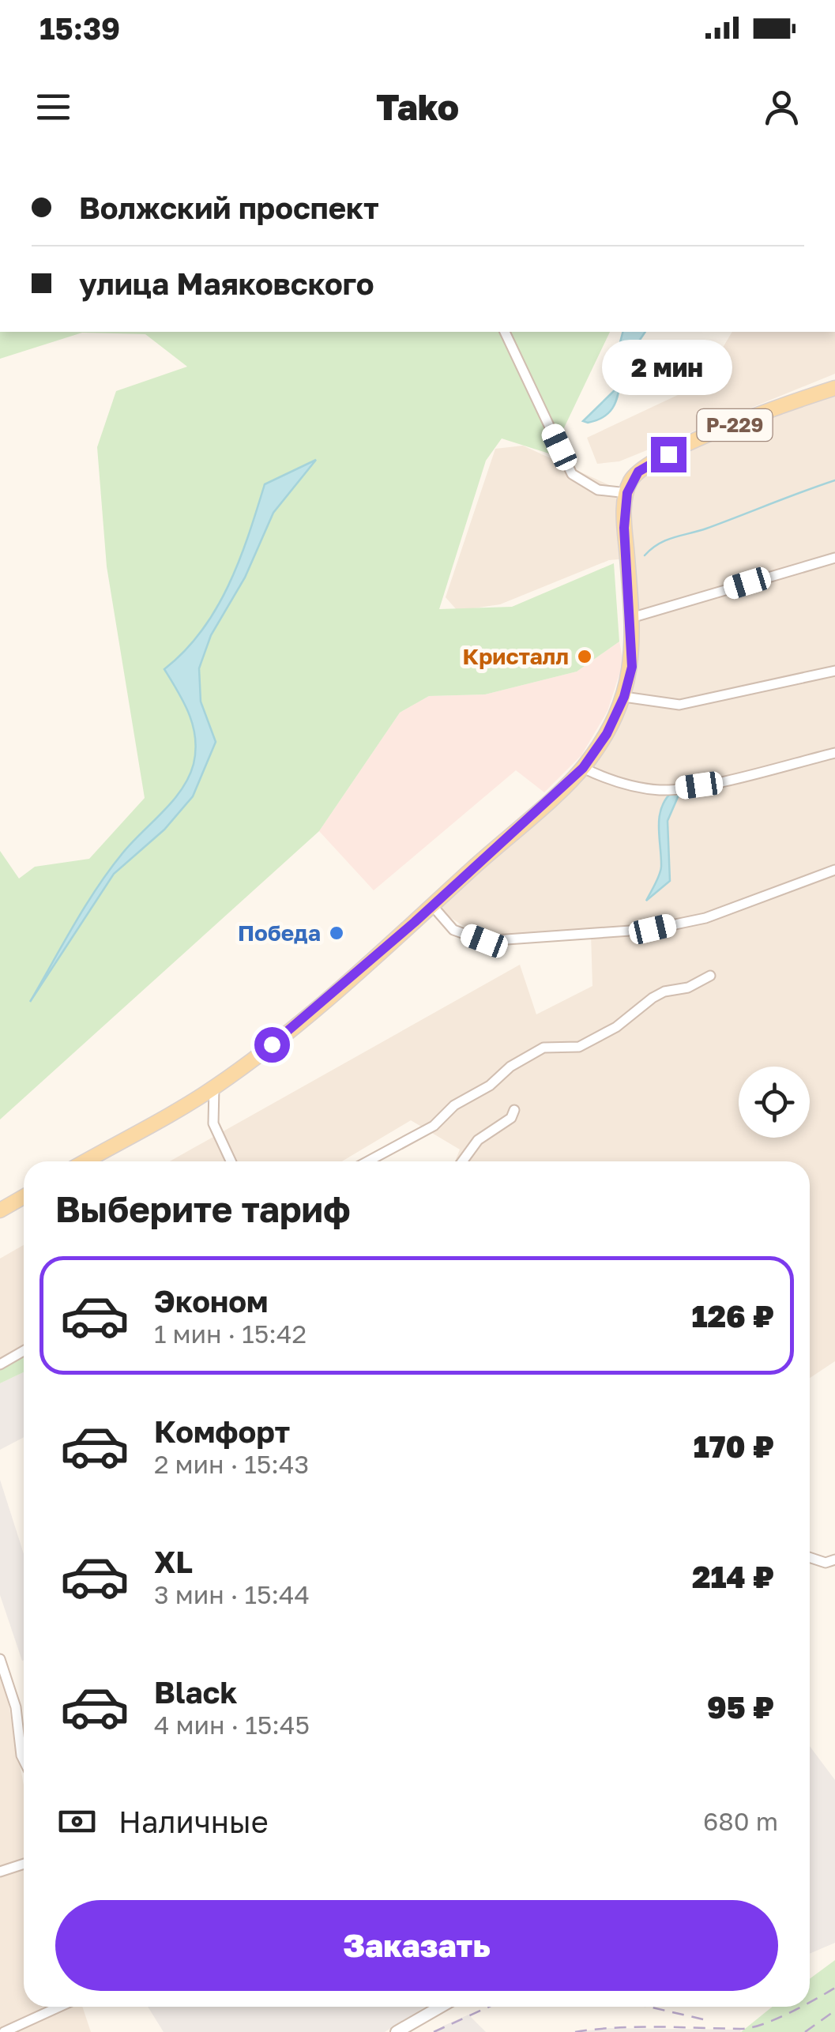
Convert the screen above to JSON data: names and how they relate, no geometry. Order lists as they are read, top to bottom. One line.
{"streets":{"main road":["Р-229"]},"places":["Кристалл","Победа"],"page":{"status":"15:39","header":"Tako","banner":["Волжский проспект","улица Маяковского"],"bubble":"2 мин","heading":"Выберите тариф","list":[{"name":"Эконом","note":"1 мин · 15:42","value":"126 ₽"},{"name":"Комфорт","note":"2 мин · 15:43","value":"170 ₽"},{"name":"XL","note":"3 мин · 15:44","value":"214 ₽"},{"name":"Black","note":"4 мин · 15:45","value":"95 ₽"}],"pay":["Наличные","680 m"],"buttons":"Заказать"}}
